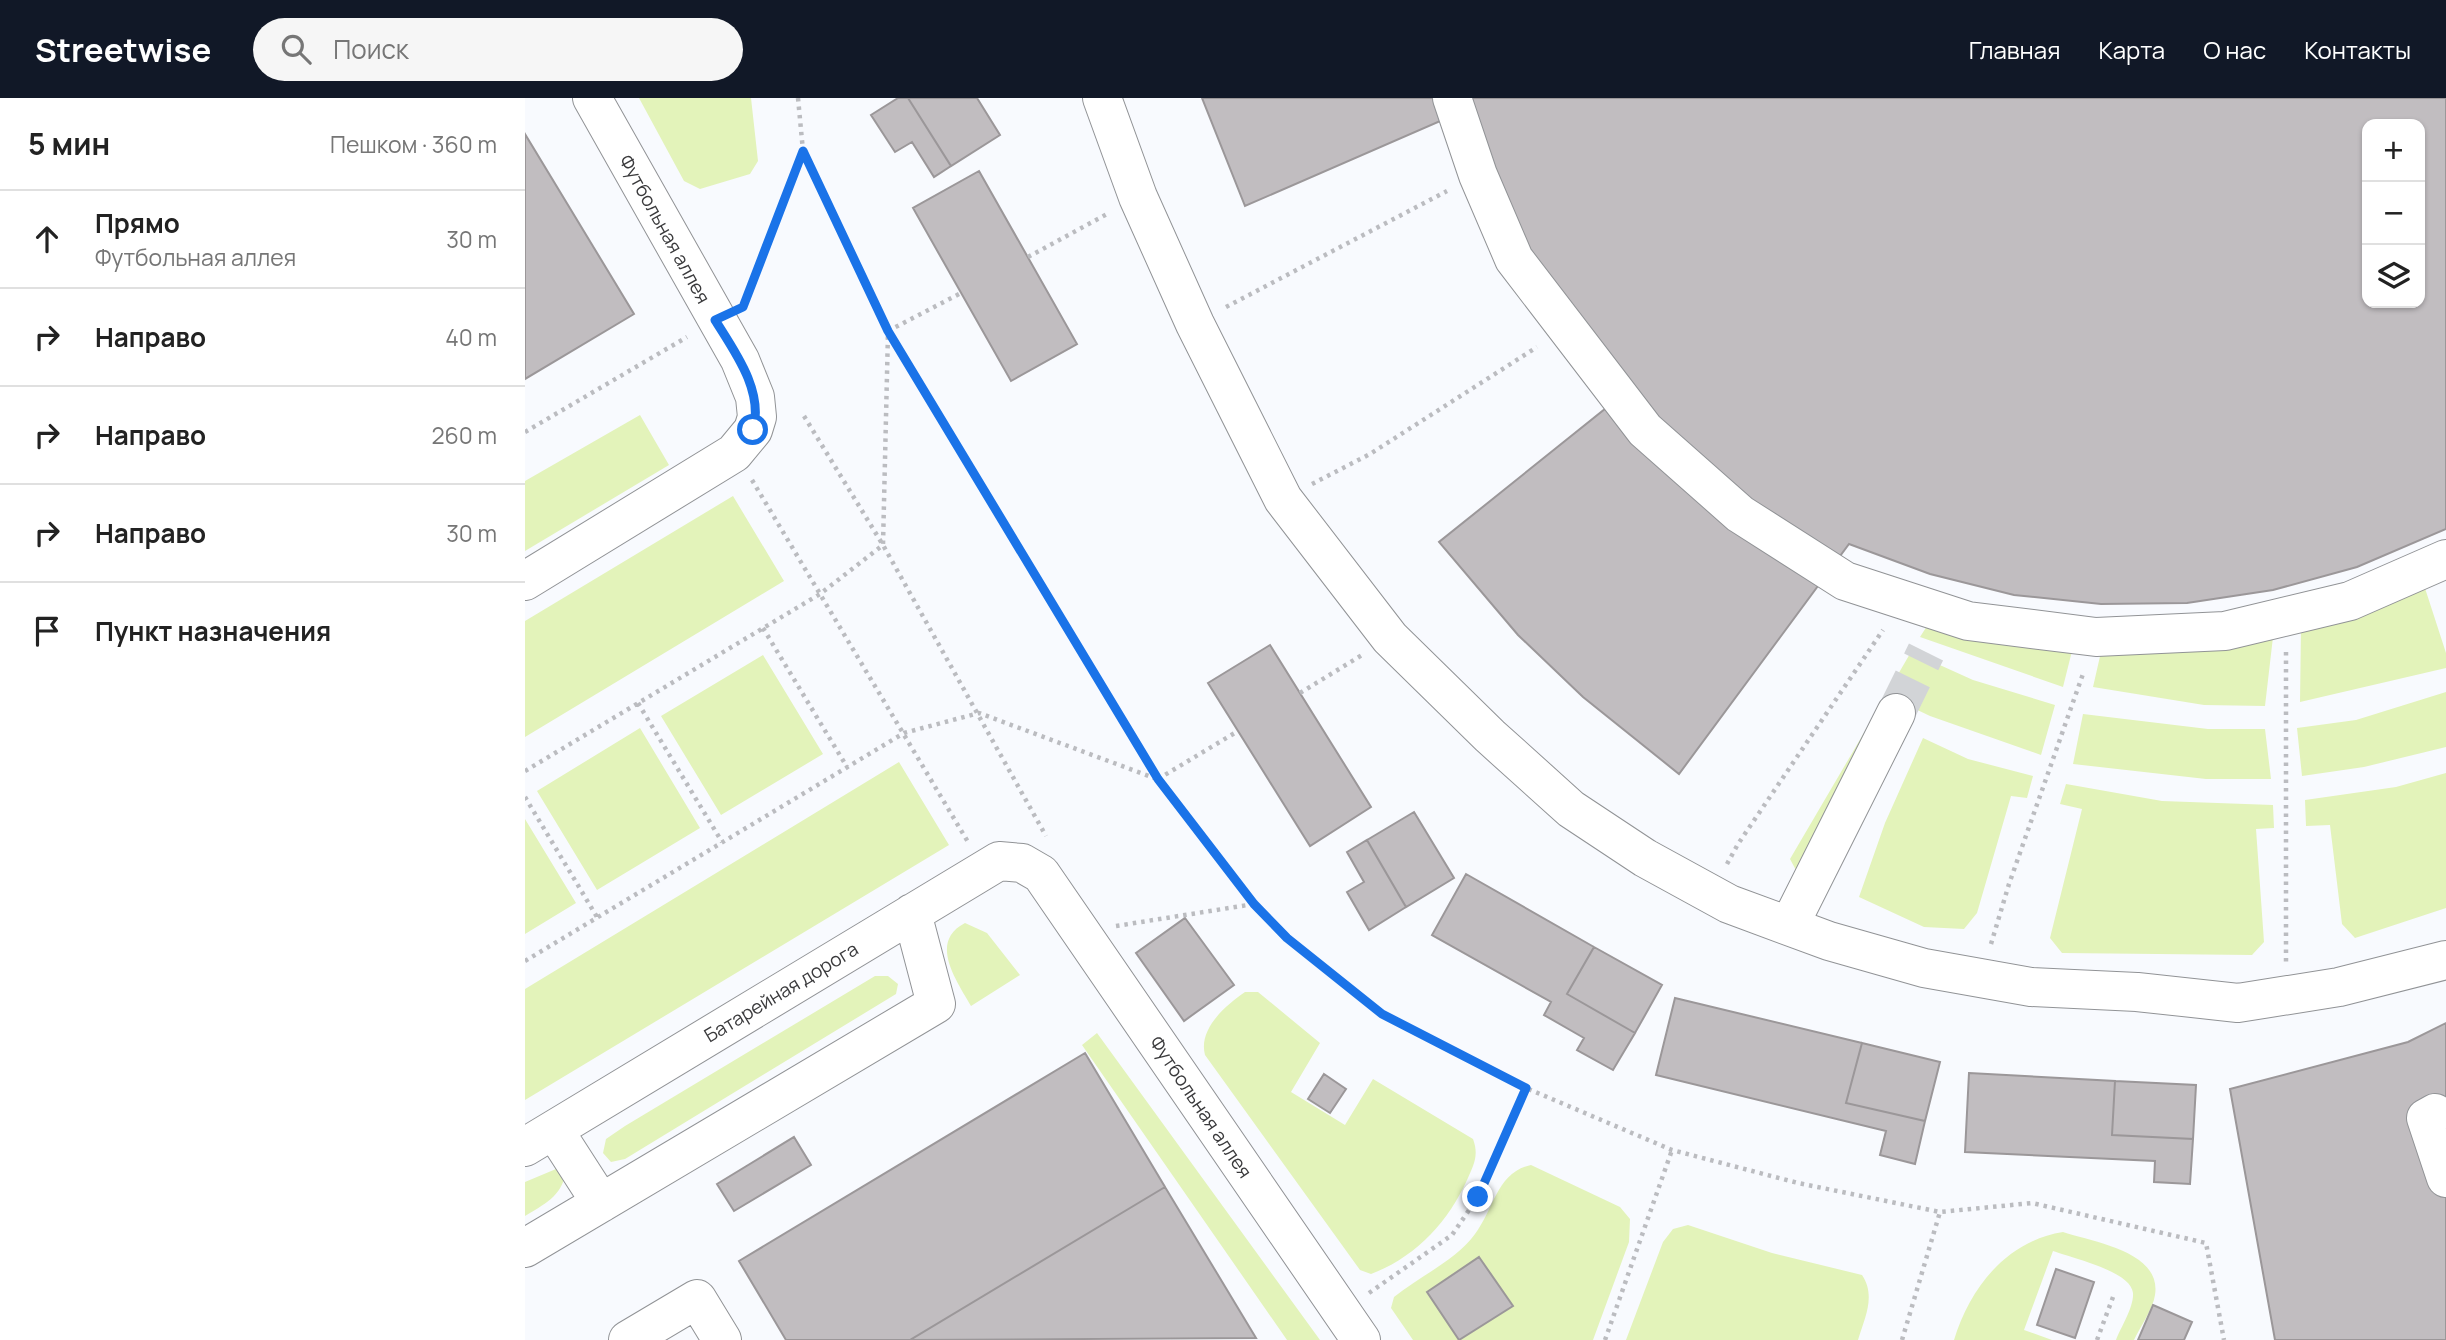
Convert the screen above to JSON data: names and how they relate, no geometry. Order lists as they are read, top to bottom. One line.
{"streets":{"street":["Футбольная аллея","Батарейная дорога"]},"crossings":[["Футбольная аллея","Батарейная дорога"]],"page":{"header":"Streetwise","search":"Поиск","nav":["Главная","Карта","О нас","Контакты"],"heading":["5 мин","Пешком · 360 m"],"map_buttons":["+","−"],"list":[["Прямо","Футбольная аллея","30 m"],["Направо","40 m"],["Направо","260 m"],["Направо","30 m"],"Пункт назначения"]}}
